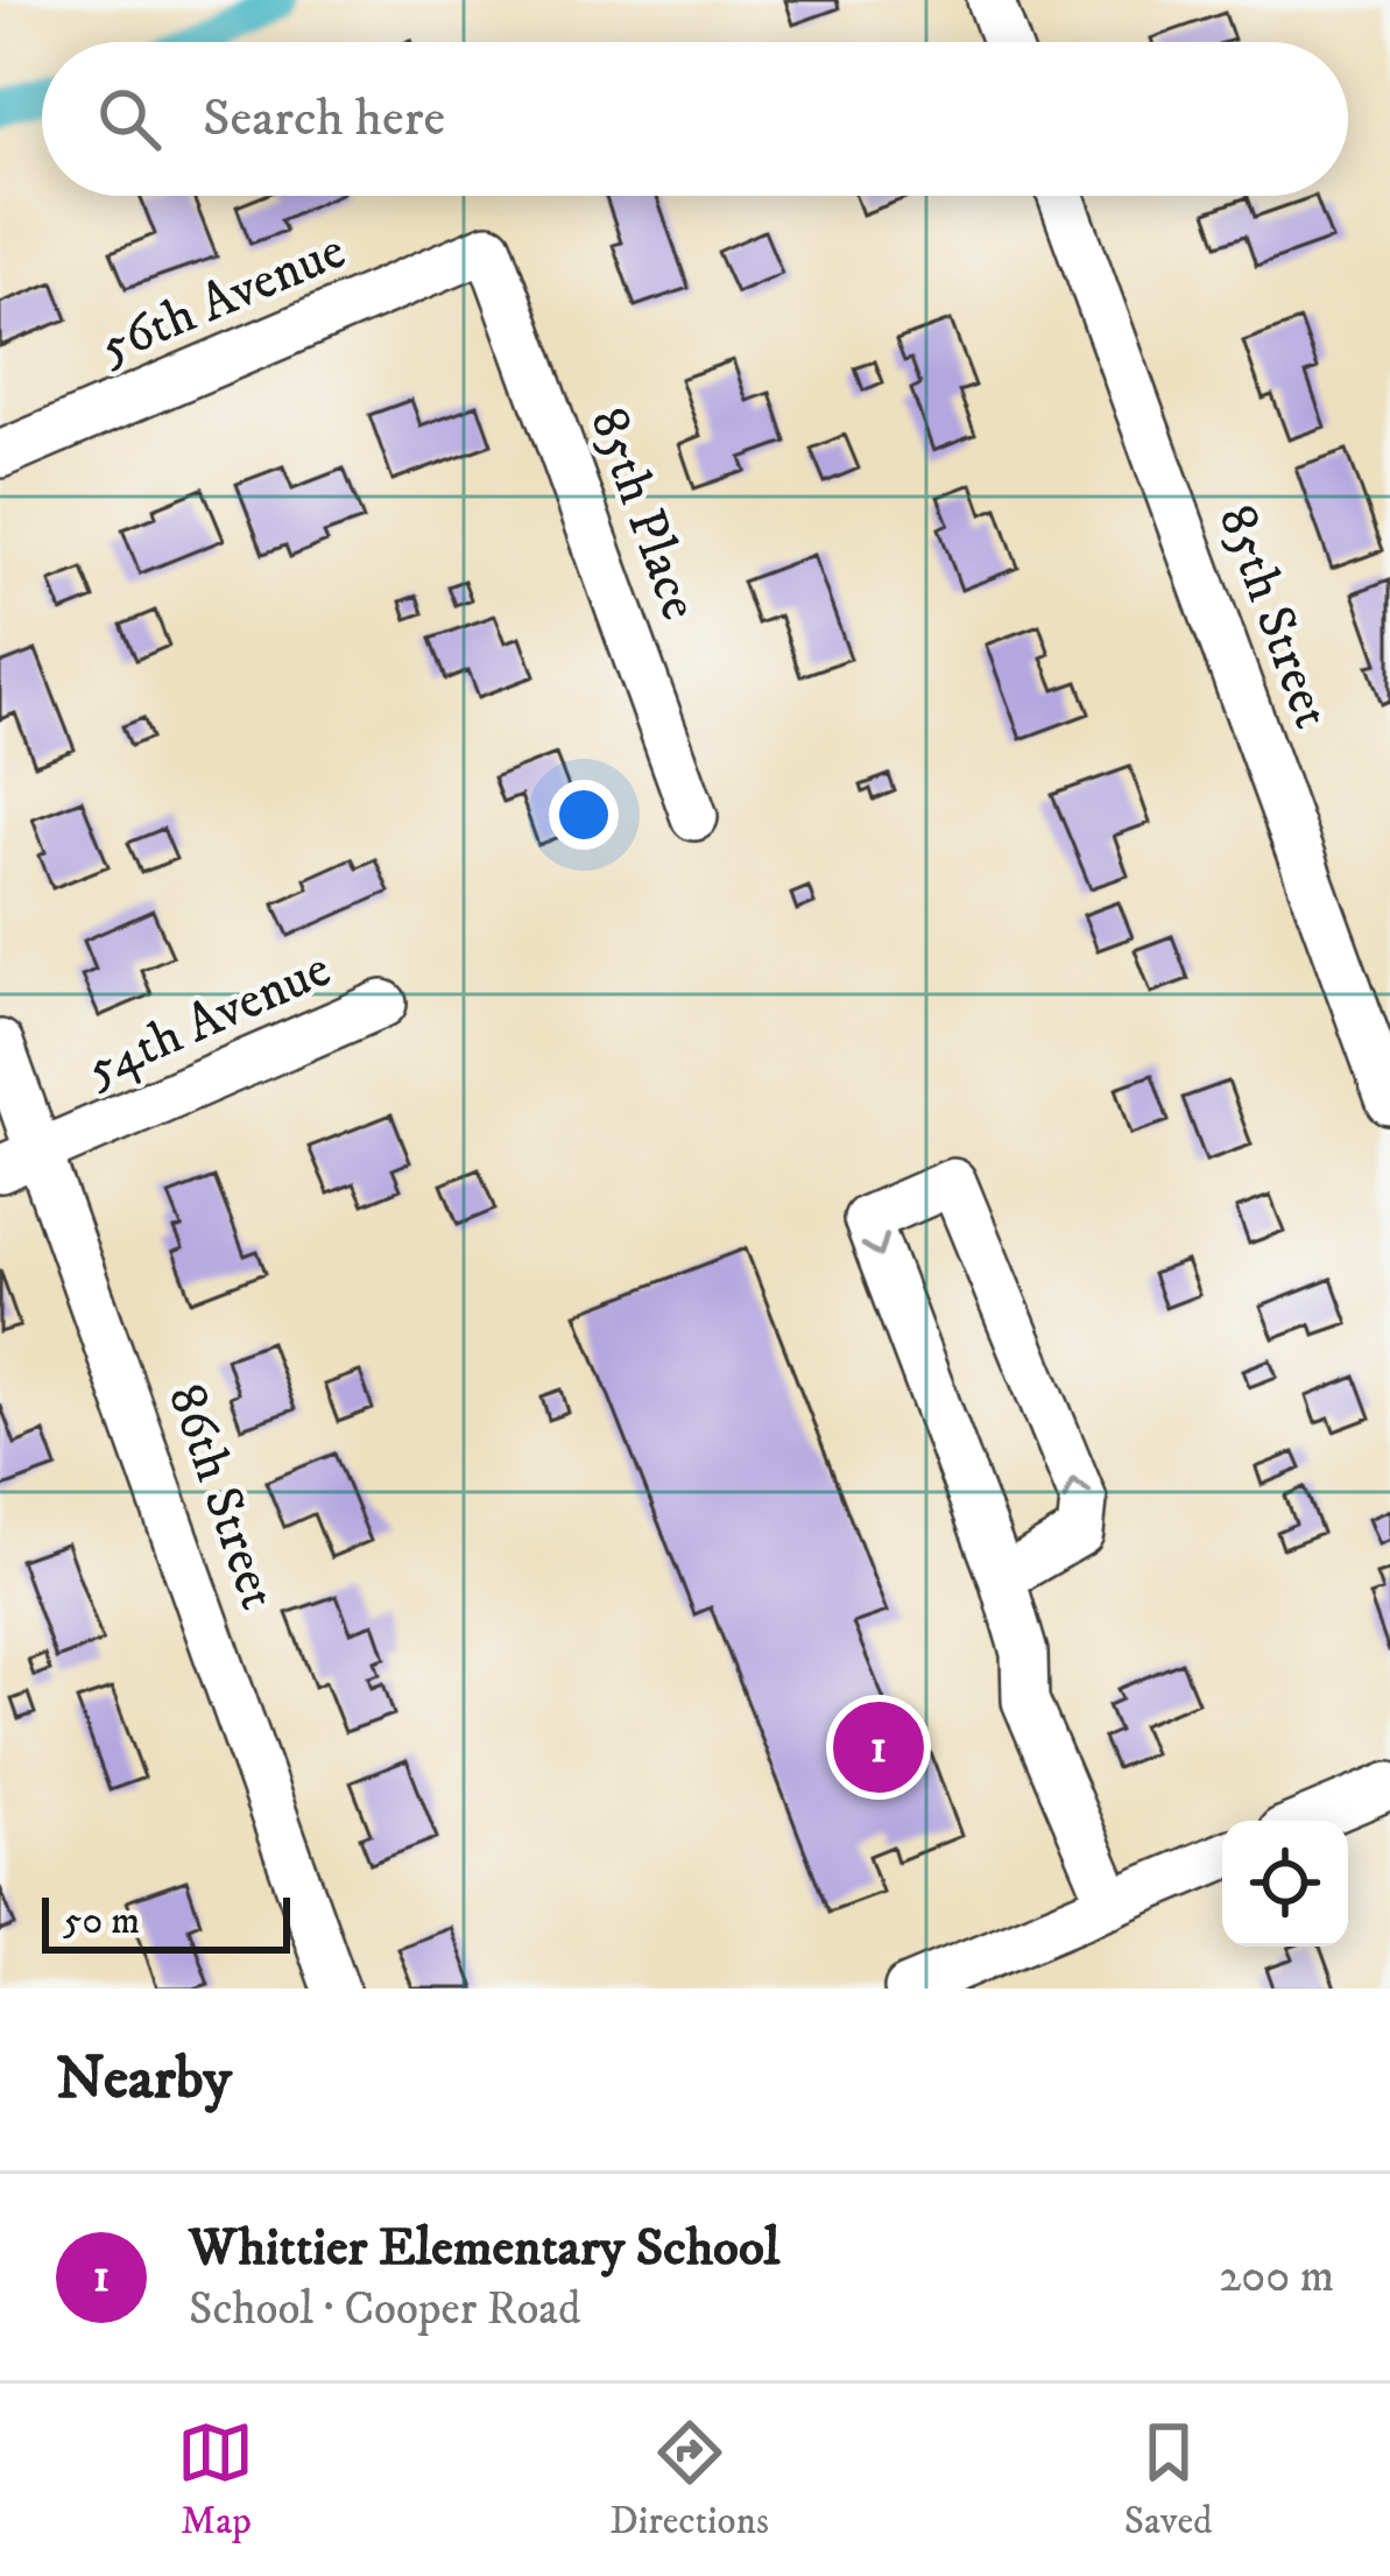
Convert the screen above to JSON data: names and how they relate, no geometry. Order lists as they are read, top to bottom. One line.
{"streets":{"street":["56th Avenue","85th Place","85th Street","54th Avenue","86th Street"]},"crossings":[["56th Avenue","85th Place"],["54th Avenue","86th Street"]],"scale_bar":"50 m","page":{"search":"Search here","pins":"1","scale":"50 m","heading":"Nearby","list":[{"mark":"1","name":"Whittier Elementary School","note":"School · Cooper Road","value":"200 m"}],"nav":["Map","Directions","Saved"]}}
